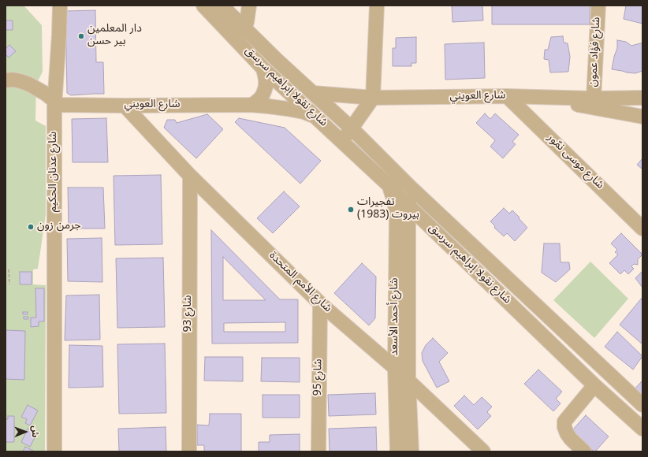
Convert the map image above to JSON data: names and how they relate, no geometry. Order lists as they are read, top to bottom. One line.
{"streets":{"street":["شارع فؤاد عمون","شارع نقولا إبراهيم سرسق","شارع العويني","شارع موسى نمّور","شارع عدنان الحكيم","شارع الأمم المتحدة","شارع 93","شارع أحمد الأسعد","شارع 95"]},"crossings":[["شارع فؤاد عمون","شارع العويني"],["شارع نقولا إبراهيم سرسق","شارع العويني"],["شارع نقولا إبراهيم سرسق","شارع أحمد الأسعد"],["شارع العويني","شارع موسى نمّور"],["شارع العويني","شارع عدنان الحكيم"],["شارع العويني","شارع الأمم المتحدة"],["شارع الأمم المتحدة","شارع 93"],["شارع الأمم المتحدة","شارع أحمد الأسعد"],["شارع الأمم المتحدة","شارع 95"]],"places":["دار المعلمين بير حسن","تفجيرات بيروت (1983)","جرمن زون"],"north":"right"}
